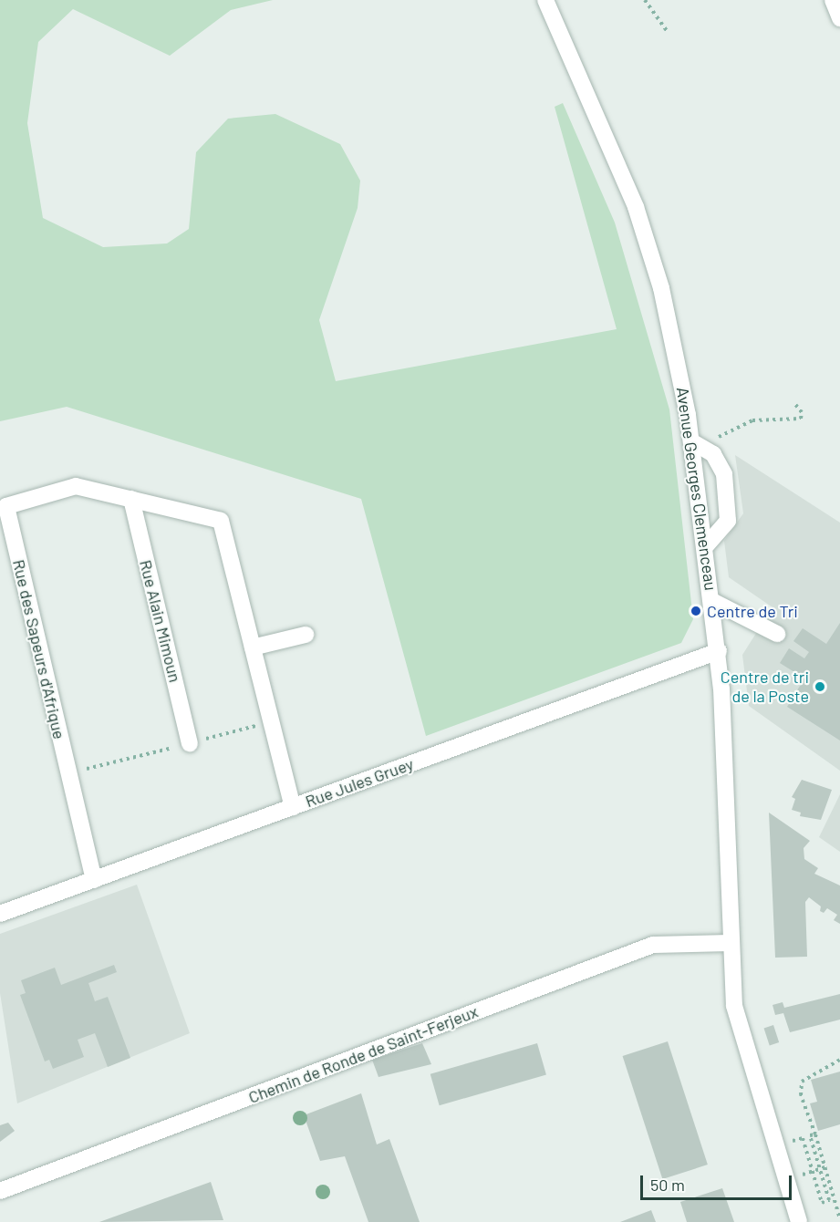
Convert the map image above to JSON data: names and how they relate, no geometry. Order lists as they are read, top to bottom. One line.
{"streets":{"street":["Avenue Georges Clemenceau","Rue Alain Mimoun","Rue des Sapeurs d'Afrique","Rue Jules Gruey","Chemin de Ronde de Saint-Ferjeux"]},"crossings":[["Avenue Georges Clemenceau","Rue Jules Gruey"],["Avenue Georges Clemenceau","Chemin de Ronde de Saint-Ferjeux"],["Rue Alain Mimoun","Rue des Sapeurs d'Afrique"],["Rue des Sapeurs d'Afrique","Rue Jules Gruey"]],"places":["Centre de Tri","Centre de tri de la Poste"],"scale_bar":"50 m"}
